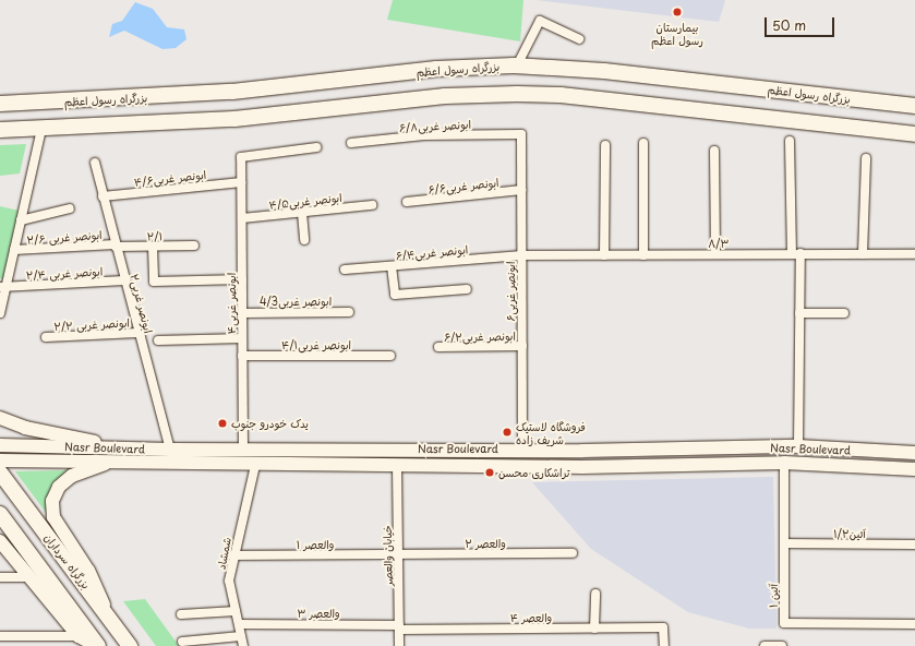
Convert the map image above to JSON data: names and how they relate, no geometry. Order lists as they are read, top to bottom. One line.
{"streets":{"highway":["بزرگراه رسول اعظم","بزرگراه سرداران"],"main road":["Nasr Boulevard"],"street":["۶/۸ابونصر غربی","۴/۶ابونصر غربی","۶/۶ابونصر غربی","۴/۵ابونصر غربی","۲/۱","ابونصر غربی ۲/۶","۸/۳","۶/۴ابونصر غربی","ابونصر غربی ۲/۴","۶ابونصر غربی","4/3ابونصر غربی","۲ابونصر غربی","۴ابونصر غربی","ابونصر غربی ۲/۲","۶/۲ابونصر غربی","۴/۱ابونصر غربی","۱/۲آئین","والعصر ۲","والعصر ۱","شمشاد","خیابان والعصر","آئین ۱","والعصر ۳","والعصر ۴"]},"crossings":[["۶/۸ابونصر غربی","۶ابونصر غربی"],["۴/۶ابونصر غربی","۲ابونصر غربی"],["۴/۶ابونصر غربی","۴ابونصر غربی"],["۶/۶ابونصر غربی","۶ابونصر غربی"],["۴/۵ابونصر غربی","۴ابونصر غربی"],["۲/۱","ابونصر غربی ۲/۶"],["۲/۱","۲ابونصر غربی"],["ابونصر غربی ۲/۶","۲ابونصر غربی"],["۸/۳","۶/۴ابونصر غربی"],["۸/۳","۶ابونصر غربی"],["۶/۴ابونصر غربی","۶ابونصر غربی"],["ابونصر غربی ۲/۴","۲ابونصر غربی"],["۶ابونصر غربی","۶/۲ابونصر غربی"],["۶ابونصر غربی","Nasr Boulevard"],["4/3ابونصر غربی","۴ابونصر غربی"],["۲ابونصر غربی","ابونصر غربی ۲/۲"],["۲ابونصر غربی","Nasr Boulevard"],["۴ابونصر غربی","۴/۱ابونصر غربی"],["۴ابونصر غربی","Nasr Boulevard"],["Nasr Boulevard","شمشاد"],["Nasr Boulevard","خیابان والعصر"],["Nasr Boulevard","آئین ۱"],["۱/۲آئین","آئین ۱"],["والعصر ۲","والعصر ۱"],["والعصر ۲","خیابان والعصر"],["والعصر ۱","شمشاد"],["والعصر ۱","خیابان والعصر"],["شمشاد","والعصر ۳"],["خیابان والعصر","والعصر ۳"],["خیابان والعصر","والعصر ۴"],["والعصر ۳","والعصر ۴"]],"places":["بیمارستان رسول اعظم","یدک خودرو جنوب","فروشگاه لاستیک شریف زاده","تراشکاری محسن"],"scale_bar":"50 m"}
